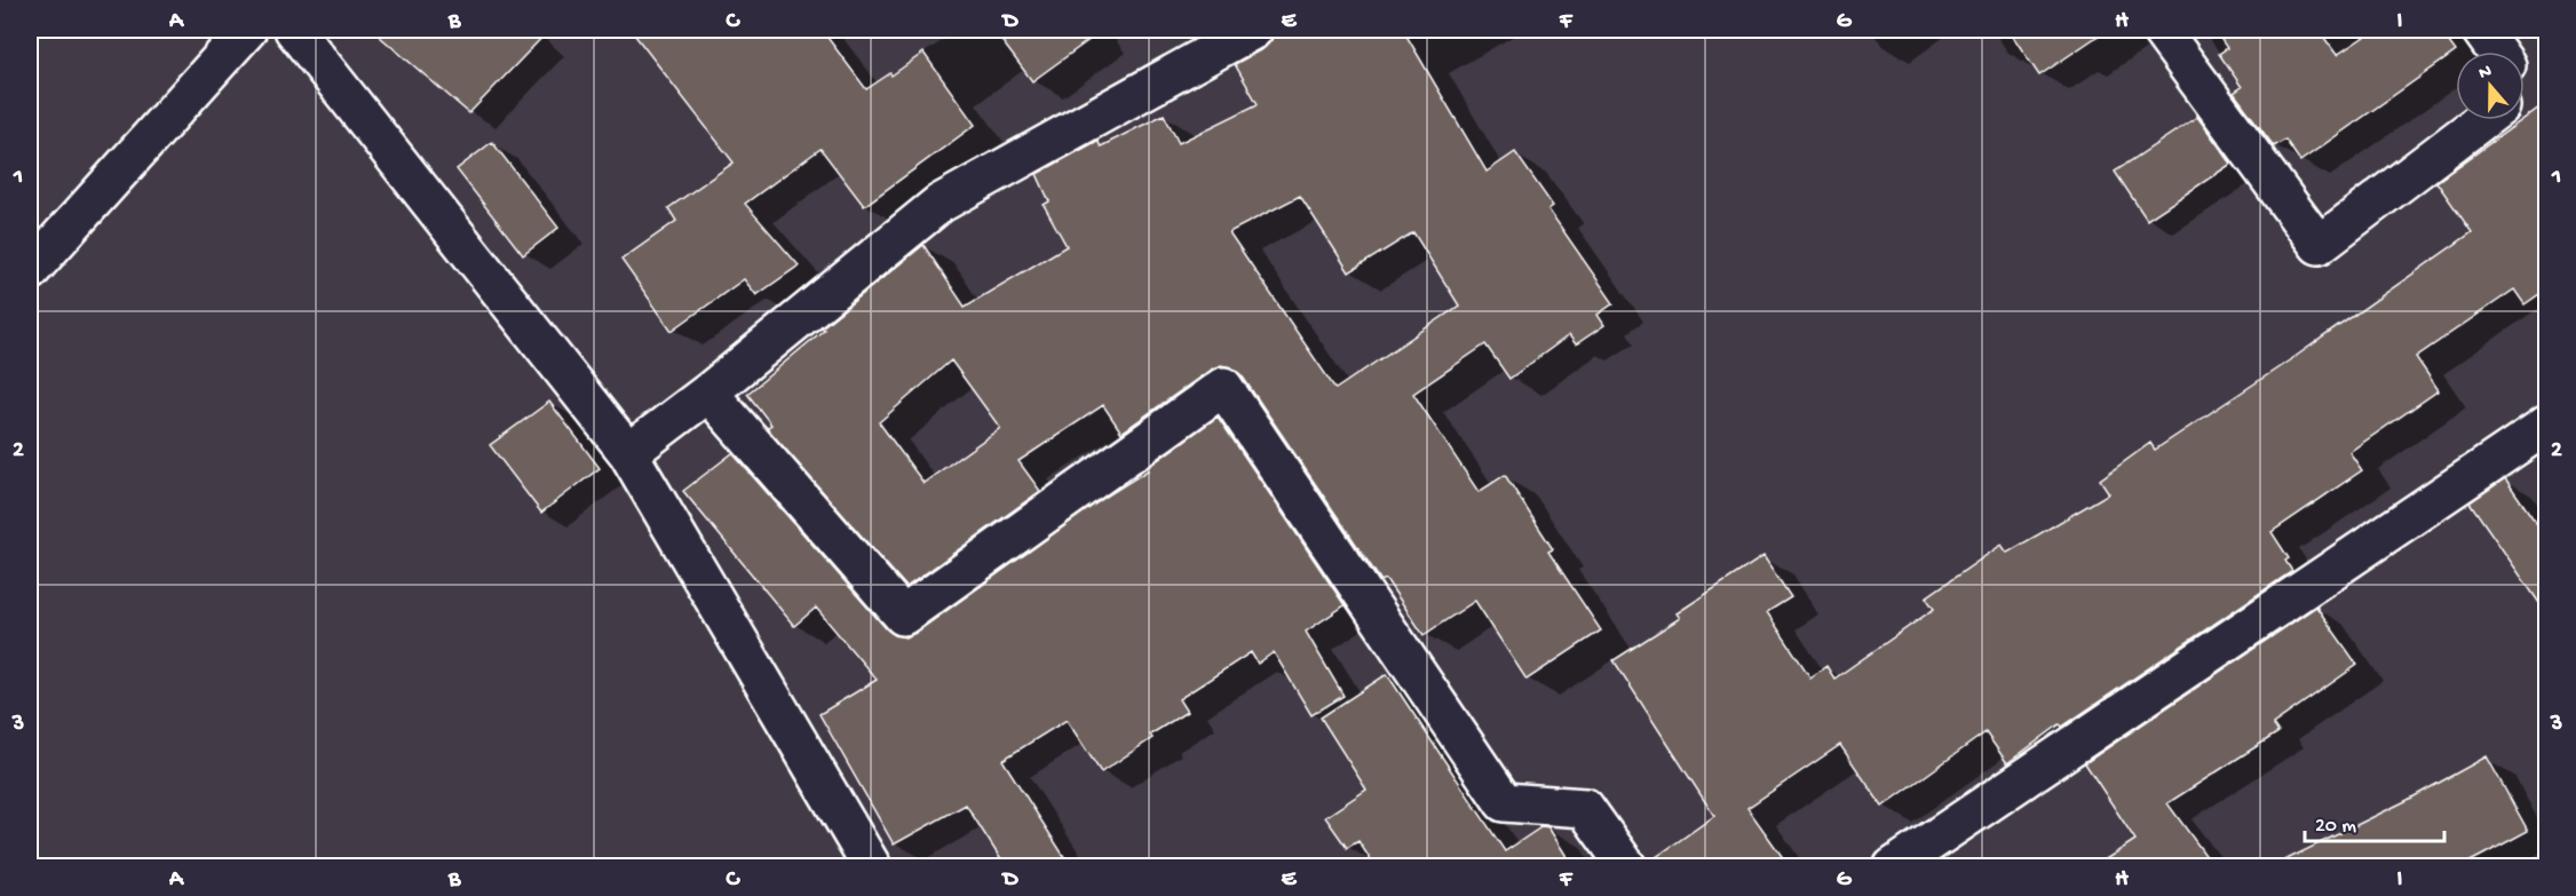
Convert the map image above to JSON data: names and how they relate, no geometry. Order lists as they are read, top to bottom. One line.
{"scale_bar":"20 m","north":"top","grid":{"columns":["A","B","C","D","E","F","G","H","I"],"rows":["1","2","3"]}}
